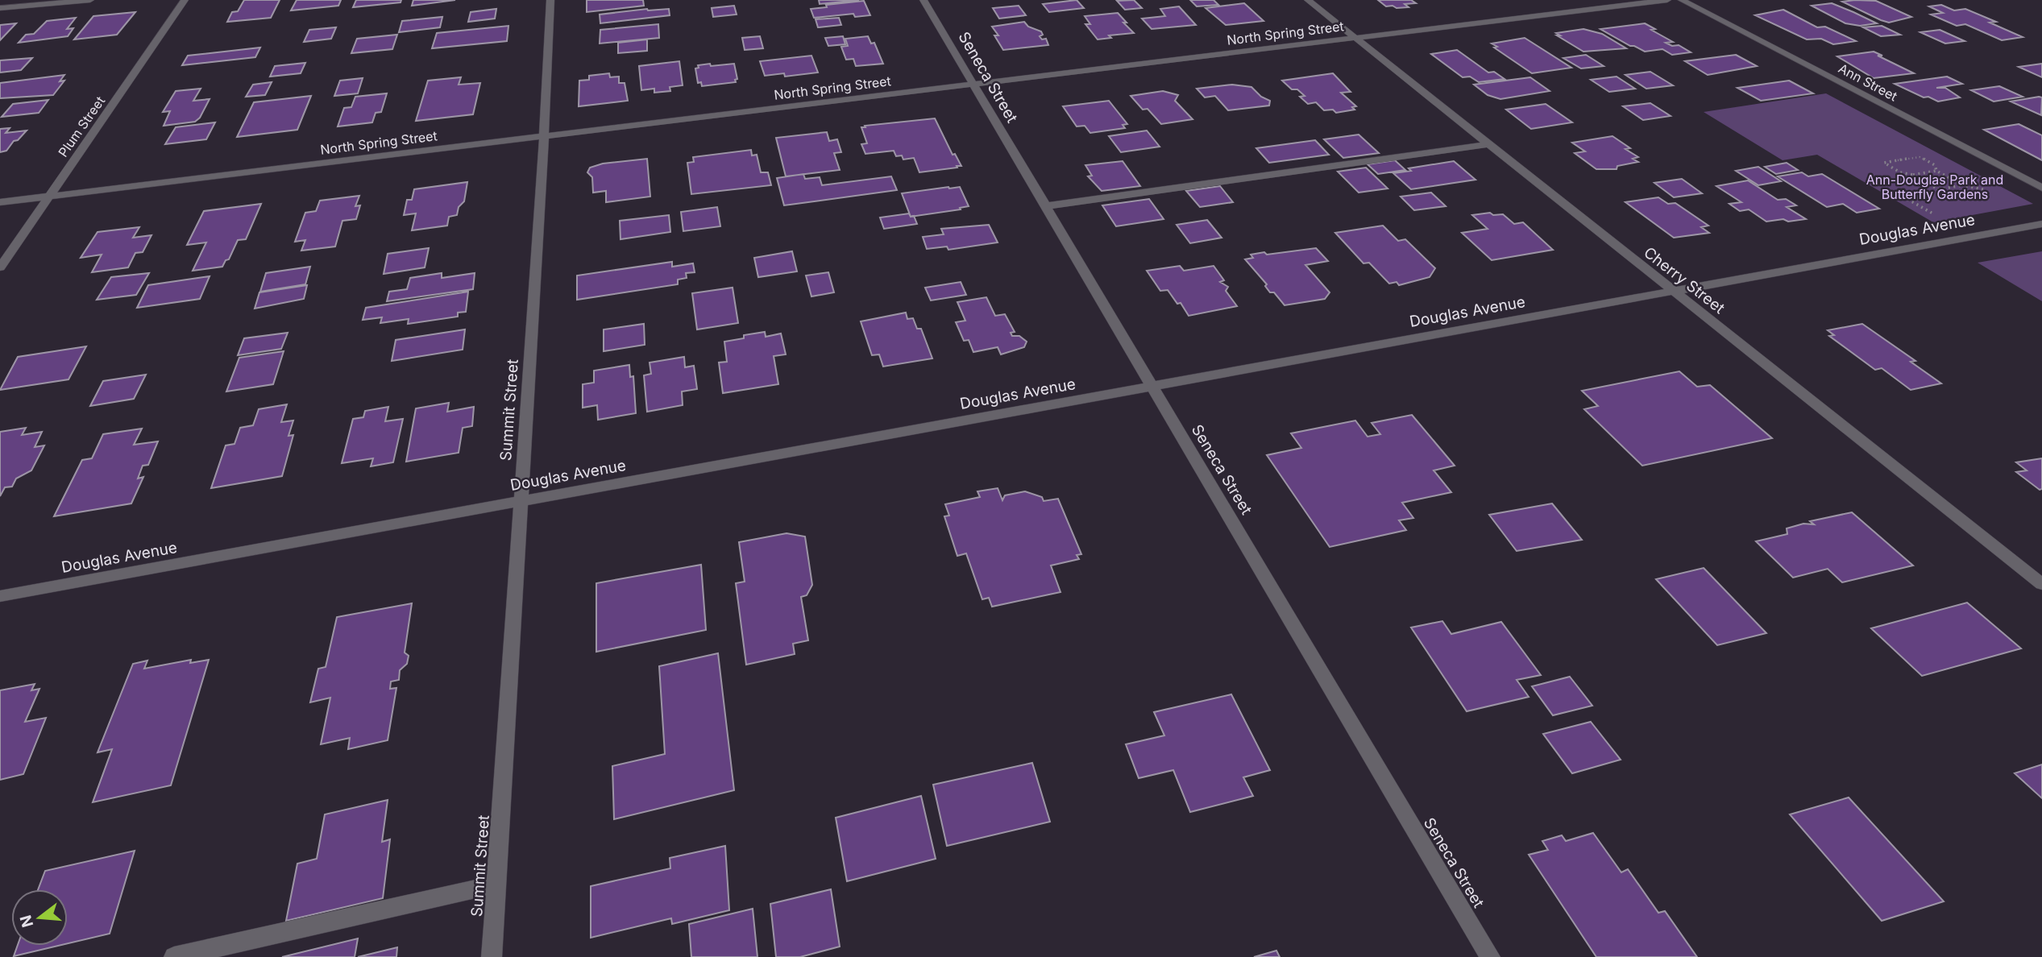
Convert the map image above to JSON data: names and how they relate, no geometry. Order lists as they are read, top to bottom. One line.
{"streets":{"street":["North Spring Street","Seneca Street","Ann Street","Plum Street","Douglas Avenue","Cherry Street","Summit Street"]},"crossings":[["North Spring Street","Seneca Street"],["North Spring Street","Plum Street"],["North Spring Street","Cherry Street"],["North Spring Street","Summit Street"],["Seneca Street","Douglas Avenue"],["Douglas Avenue","Cherry Street"],["Douglas Avenue","Summit Street"]],"parks":["Ann-Douglas Park and Butterfly Gardens"],"north":"left"}
